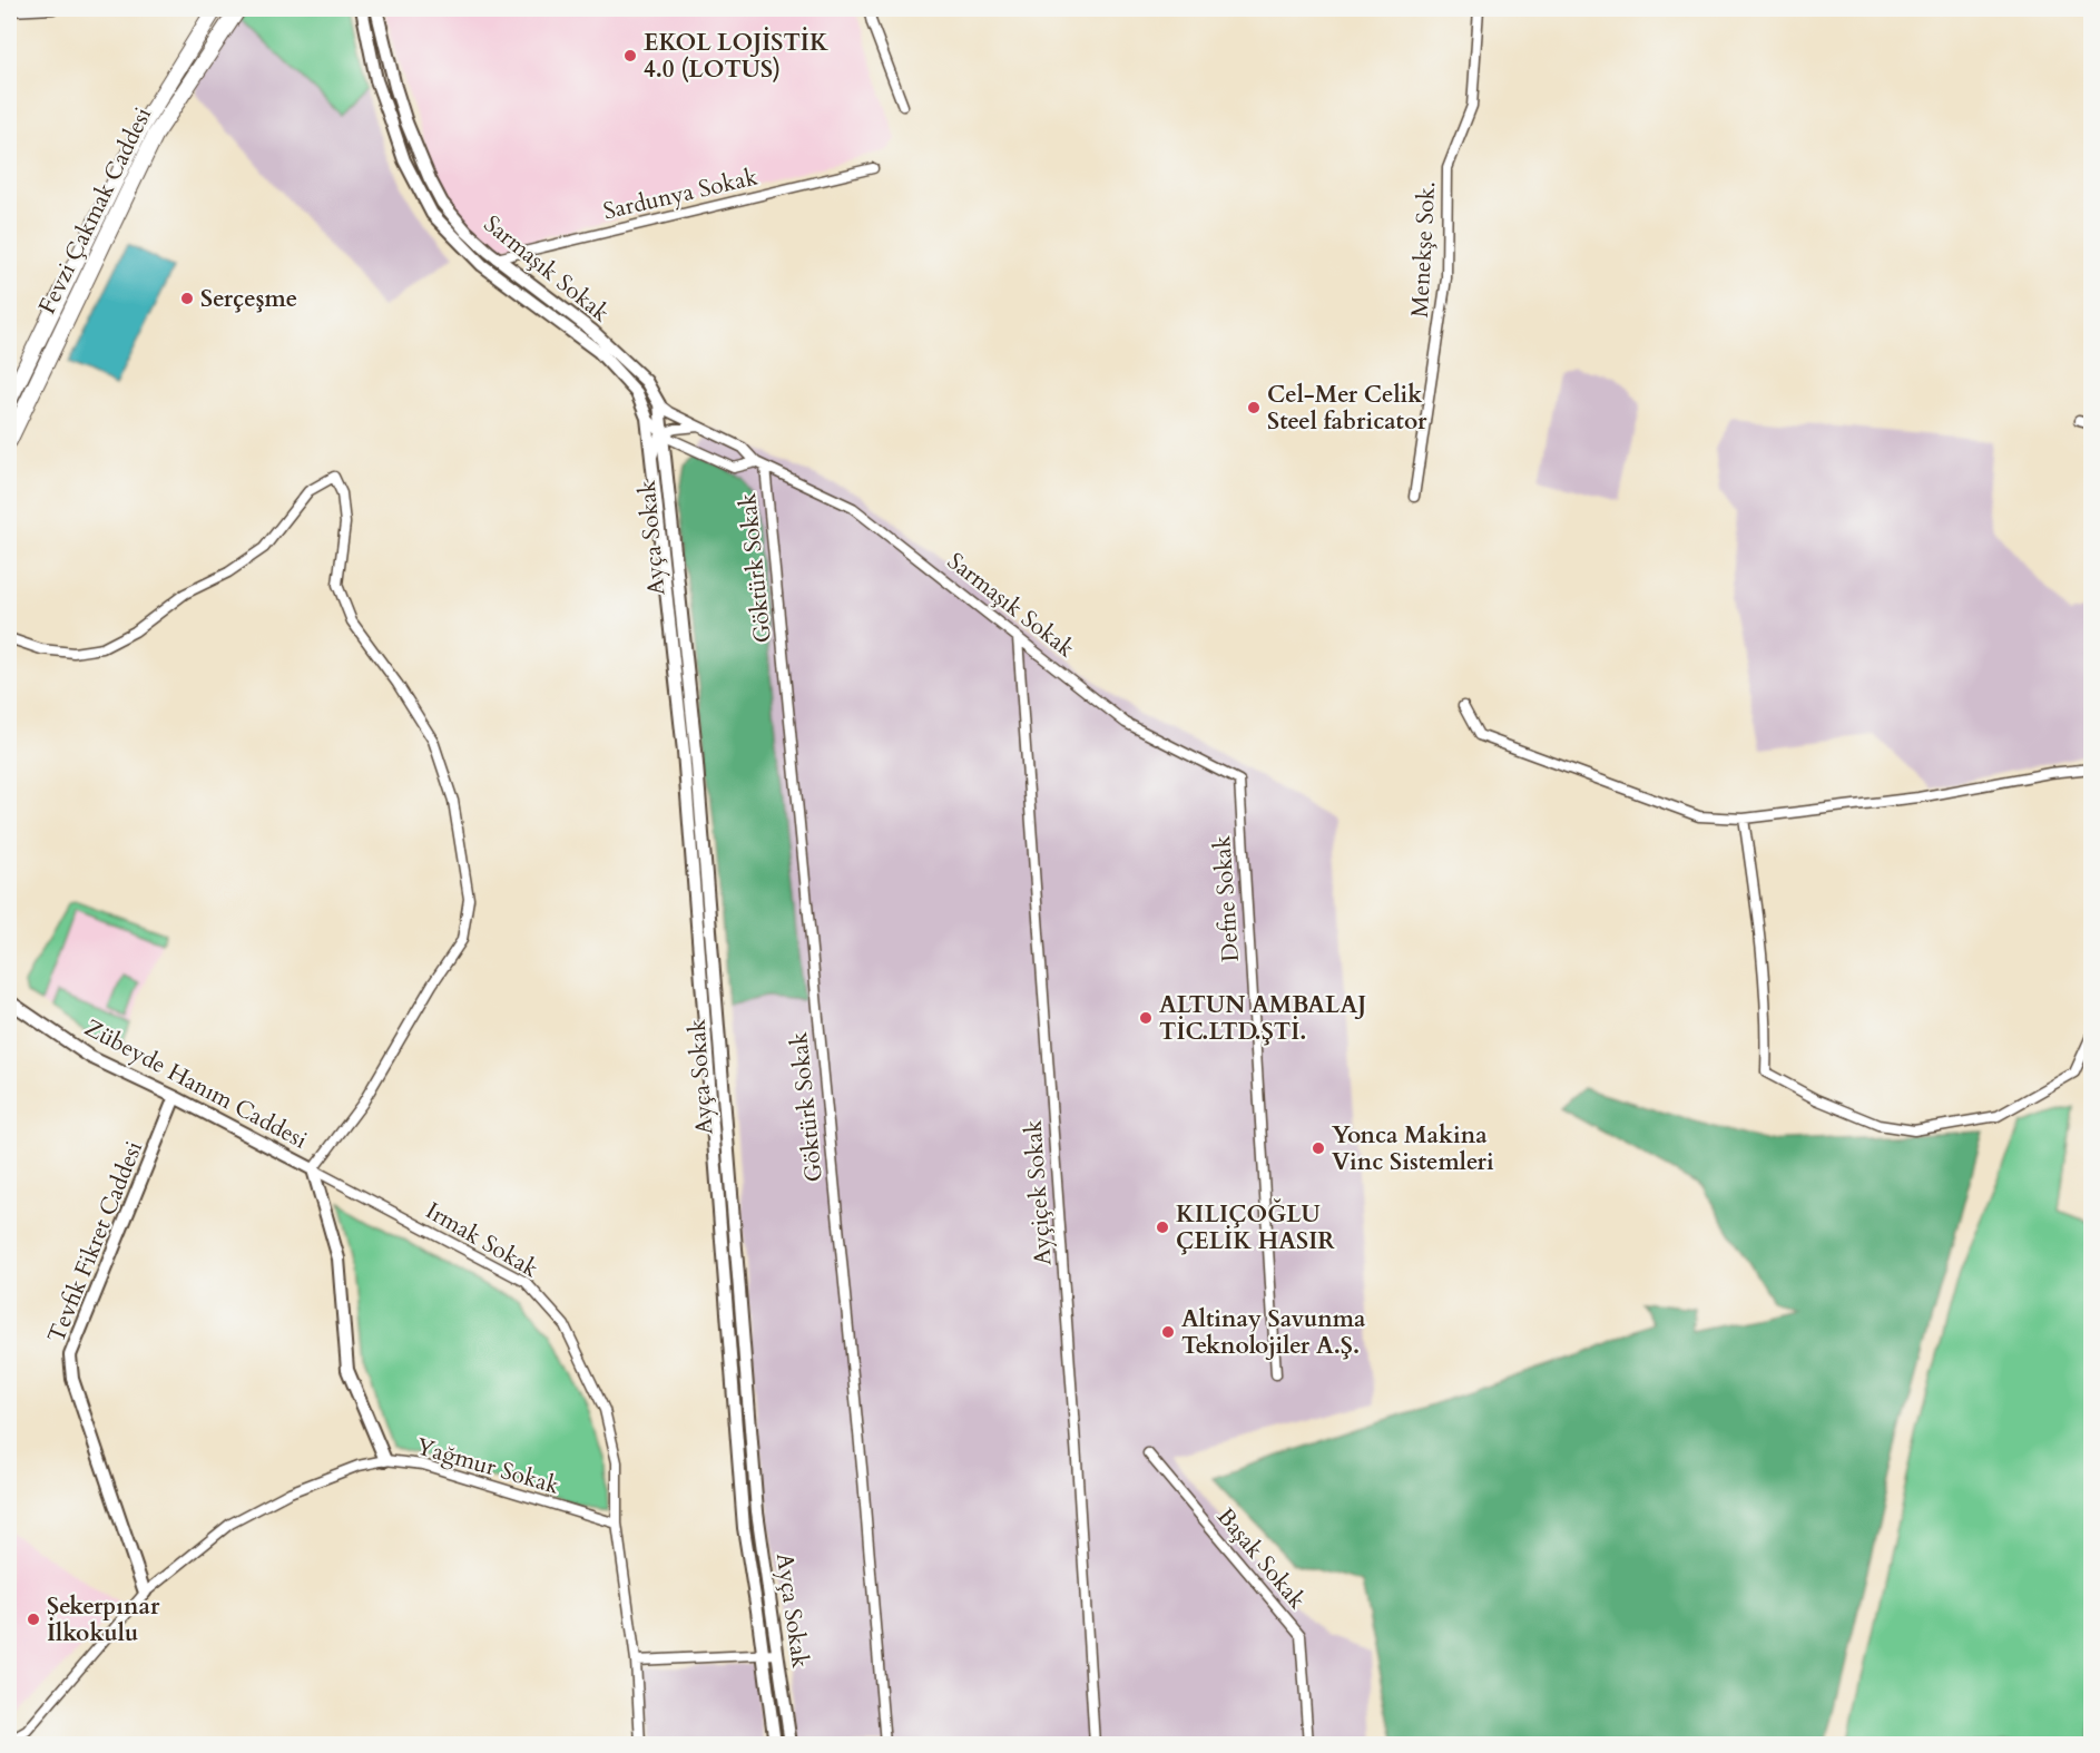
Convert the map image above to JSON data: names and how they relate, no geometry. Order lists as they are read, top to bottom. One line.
{"streets":{"main road":["Fevzi Çakmak Caddesi"],"street":["Sardunya Sokak","Menekşe Sok.","Sarmaşık Sokak","Ayça Sokak","Göktürk Sokak","Defne Sokak","Zübeyde Hanım Caddesi","Ayçiçek Sokak","Irmak Sokak","Tevfik Fikret Caddesi","Yağmur Sokak","Başak Sokak"]},"crossings":[["Sardunya Sokak","Sarmaşık Sokak"],["Sarmaşık Sokak","Ayça Sokak"],["Sarmaşık Sokak","Göktürk Sokak"],["Sarmaşık Sokak","Defne Sokak"],["Sarmaşık Sokak","Ayçiçek Sokak"],["Zübeyde Hanım Caddesi","Irmak Sokak"],["Zübeyde Hanım Caddesi","Tevfik Fikret Caddesi"],["Zübeyde Hanım Caddesi","Yağmur Sokak"],["Irmak Sokak","Yağmur Sokak"],["Tevfik Fikret Caddesi","Yağmur Sokak"]],"places":["EKOL LOJİSTİK 4.0 (LOTUS)","Serçeşme","Cel-Mer Celik Steel fabricator","ALTUN AMBALAJ TİC.LTD.ŞTİ.","Yonca Makina Vinc Sistemleri","KILIÇOĞLU ÇELİK HASIR","Altinay Savunma Teknolojiler A.Ş.","Şekerpınar İlkokulu"]}
